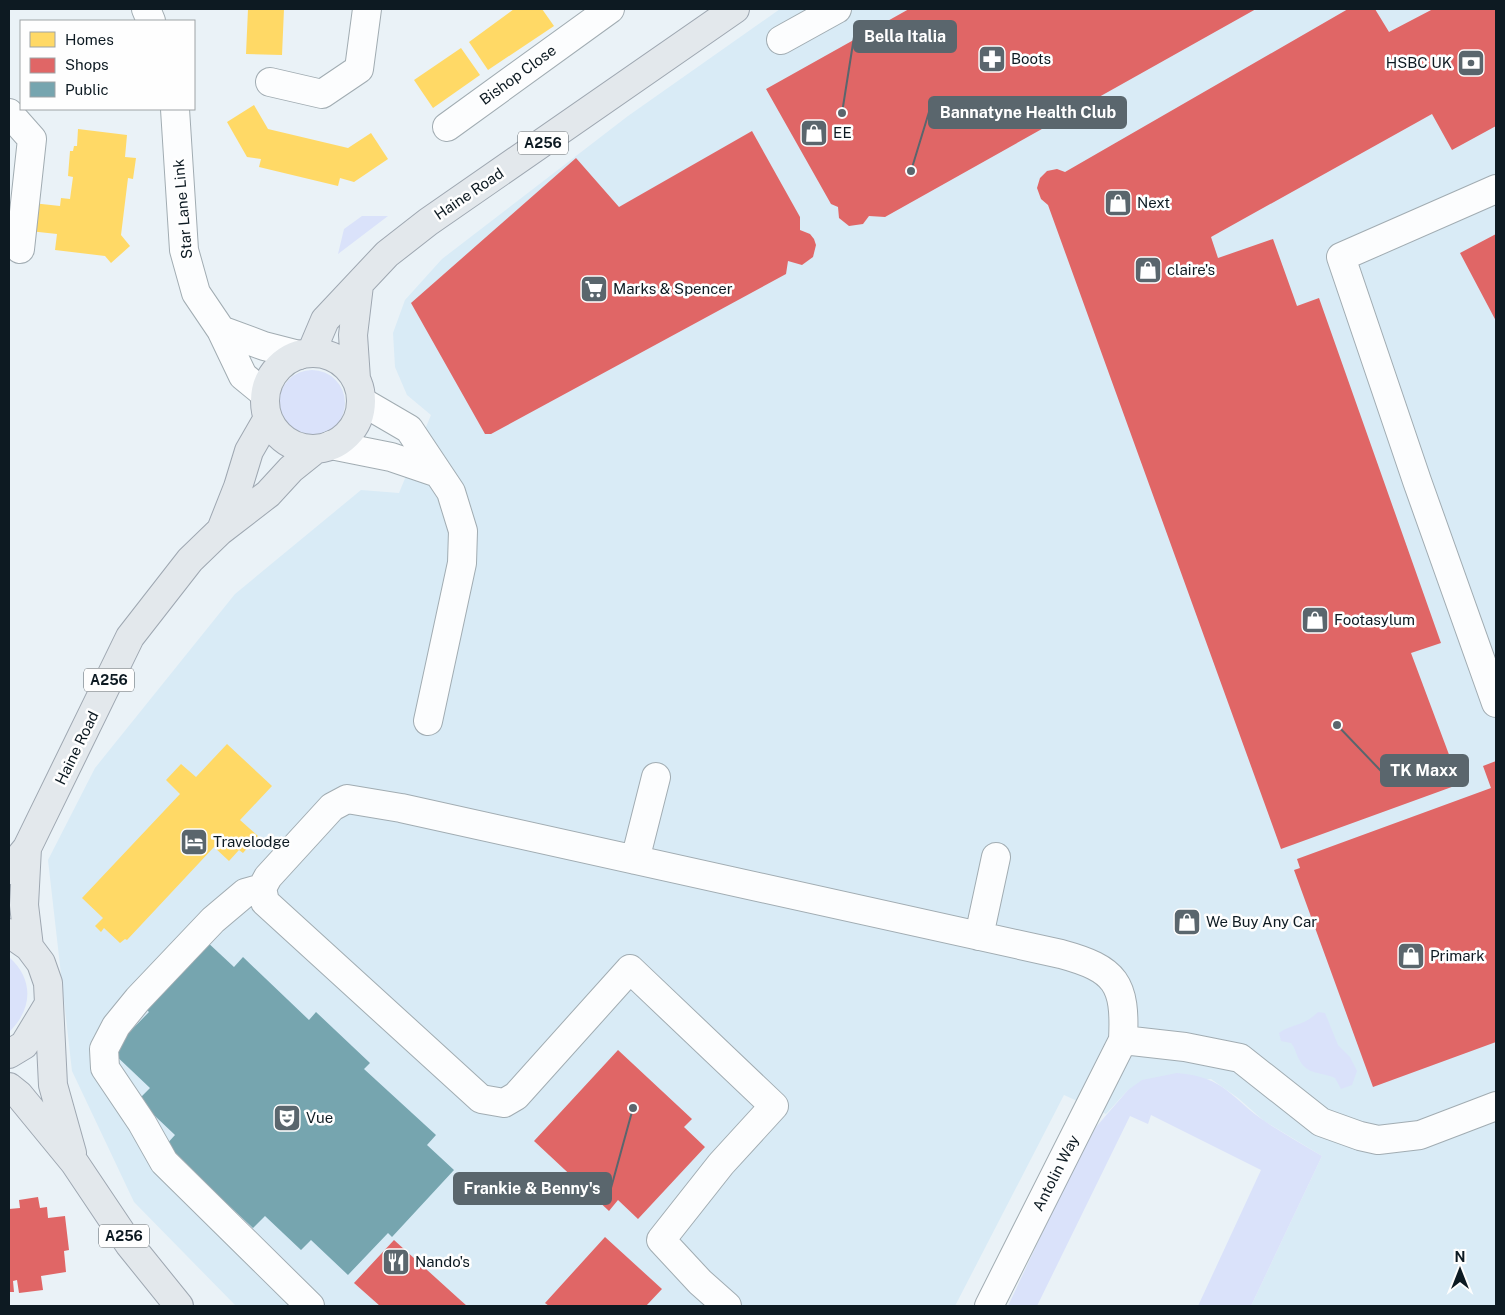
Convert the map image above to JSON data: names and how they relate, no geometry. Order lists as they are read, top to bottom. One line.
{"streets":{"main road":["A256","Haine Road"],"street":["Bishop Close","Star Lane Link","Antolin Way"]},"crossings":[["A256","Haine Road"],["Haine Road","Star Lane Link"]],"places":{"pharmacy":["Boots"],"bank":["HSBC UK"],"other":["Bella Italia","Bannatyne Health Club","TK Maxx","Frankie & Benny's"],"shop":["EE","Next","claire's","Footasylum","We Buy Any Car","Primark"],"supermarket":["Marks & Spencer"],"hotel":["Travelodge"],"theatre":["Vue"],"restaurant":["Nando's"]},"legend":["Homes","Shops","Public"],"north":"top"}
